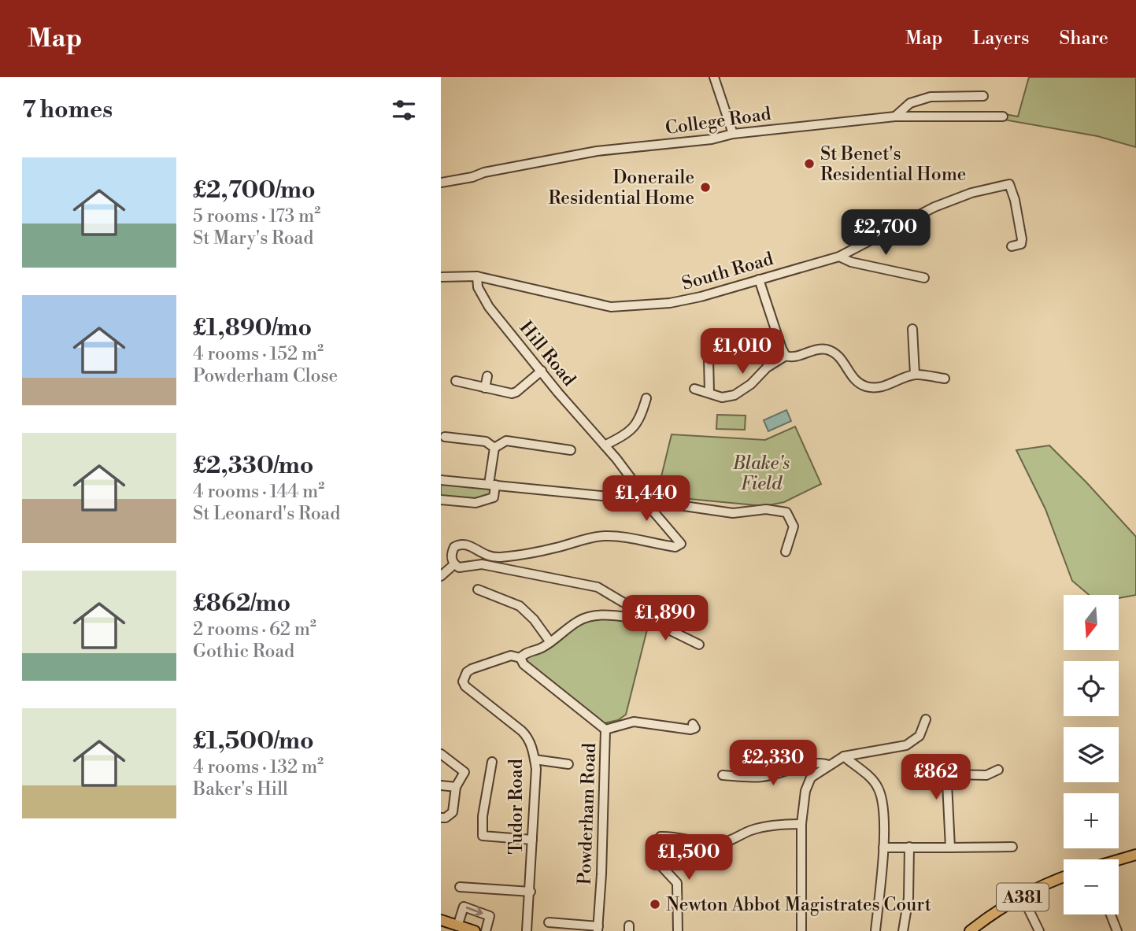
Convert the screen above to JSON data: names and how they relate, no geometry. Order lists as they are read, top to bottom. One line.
{"streets":{"main road":["A381"],"street":["College Road","South Road","Hill Road","Tudor Road","Powderham Road"]},"crossings":[["South Road","Hill Road"],["Tudor Road","Powderham Road"]],"parks":["Blake's Field"],"places":["St Benet's Residential Home","Doneraile Residential Home","Newton Abbot Magistrates Court"],"north":"bottom","page":{"header":"Map","nav":["Map","Layers","Share"],"heading":"7 homes","list":[{"name":"£2,700/mo","note":"5 rooms · 173 m² · St Mary's Road"},{"name":"£1,890/mo","note":"4 rooms · 152 m² · Powderham Close"},{"name":"£2,330/mo","note":"4 rooms · 144 m² · St Leonard's Road"},{"name":"£862/mo","note":"2 rooms · 62 m² · Gothic Road"},{"name":"£1,500/mo","note":"4 rooms · 132 m² · Baker's Hill"}],"price":["£2,700","£1,010","£1,440","£1,890","£2,330","£862","£1,500"],"map_buttons":["+","−"]}}
